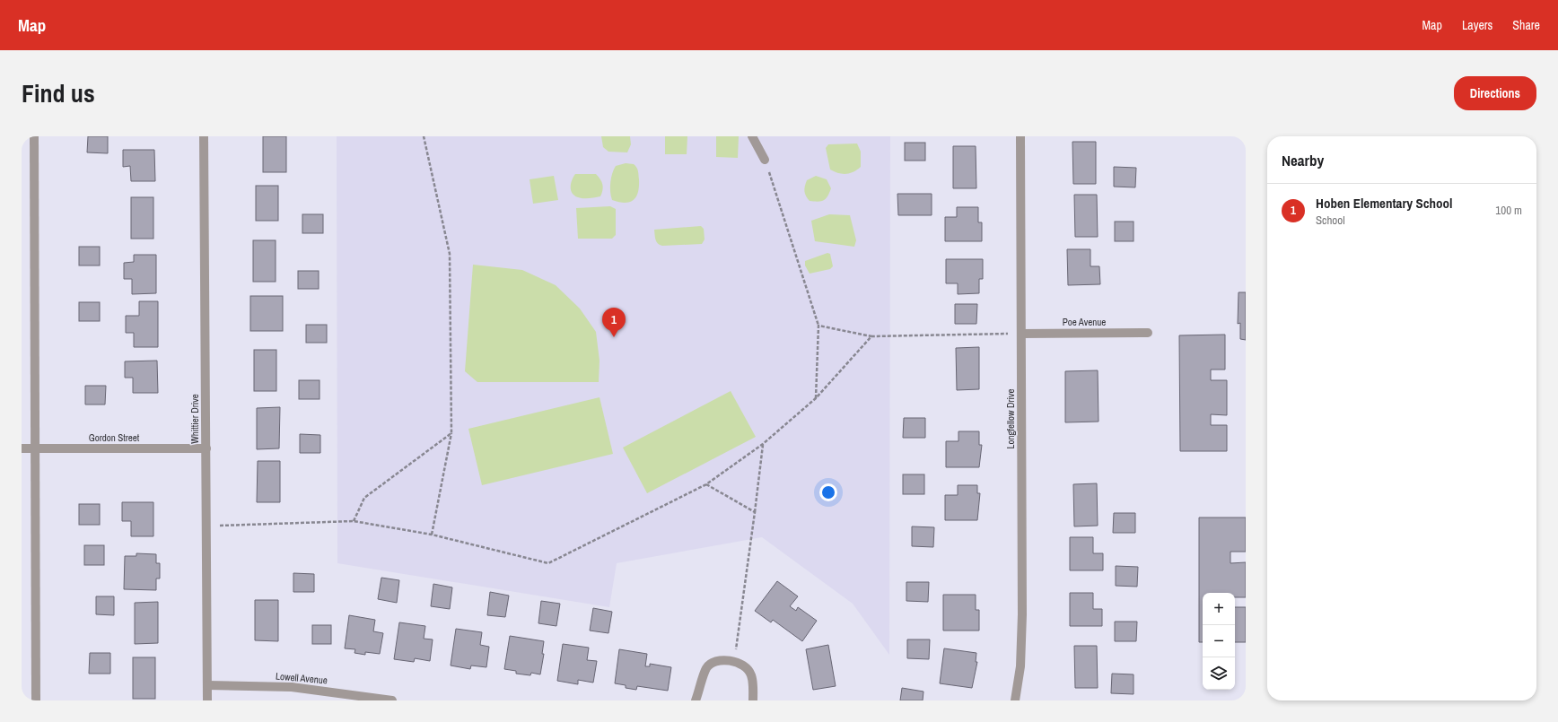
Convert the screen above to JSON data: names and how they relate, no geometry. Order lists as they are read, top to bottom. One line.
{"streets":{"street":["Poe Avenue","Whittier Drive","Longfellow Drive","Gordon Street","Lowell Avenue"]},"crossings":[["Poe Avenue","Longfellow Drive"],["Whittier Drive","Gordon Street"],["Whittier Drive","Lowell Avenue"]],"page":{"header":"Map","nav":["Map","Layers","Share"],"title":"Find us","buttons":"Directions","heading":"Nearby","list":[{"mark":"1","name":"Hoben Elementary School","note":"School","value":"100 m"}],"pins":"1","map_buttons":["+","−"]}}
